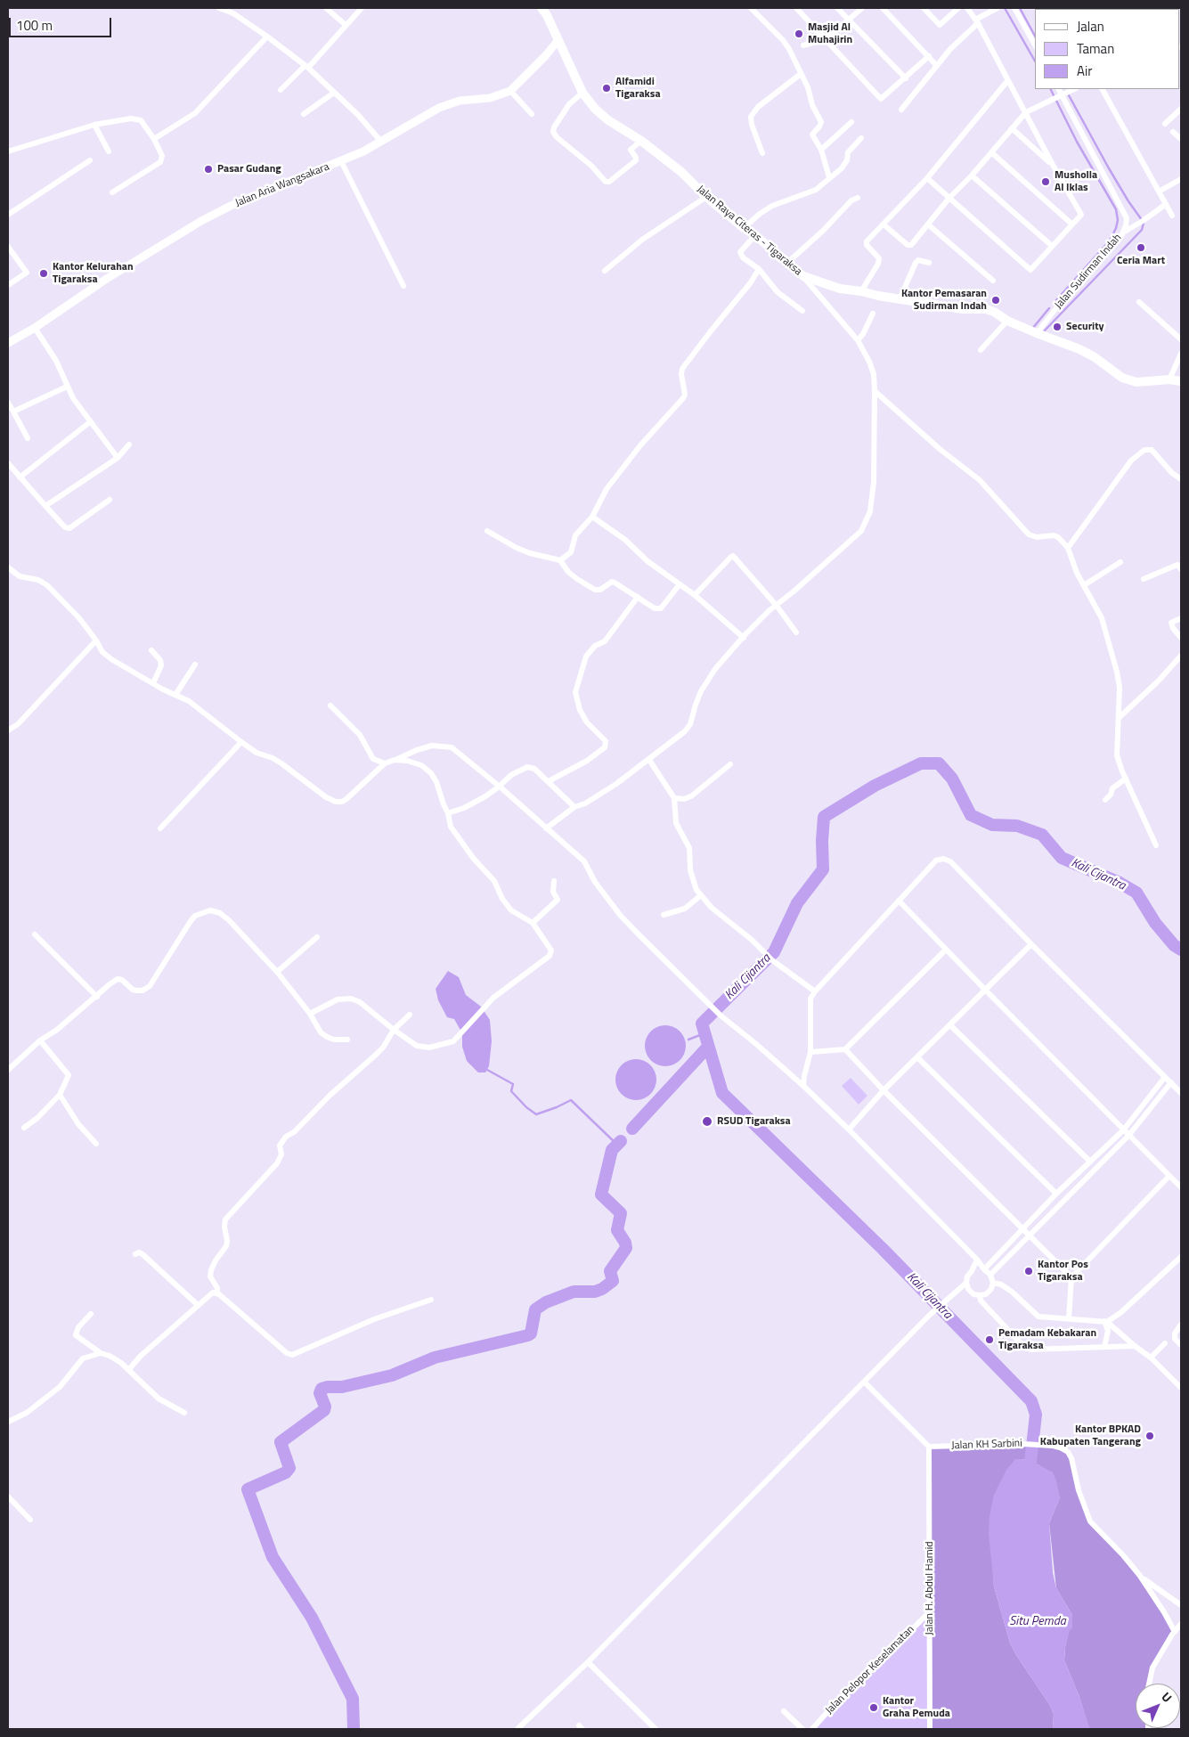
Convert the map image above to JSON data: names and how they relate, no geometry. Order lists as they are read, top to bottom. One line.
{"streets":{"main road":["Jalan Raya Citeras - Tigaraksa"],"street":["Jalan Aria Wangsakara","Jalan Sudirman Indah","Jalan KH Sarbini","Jalan H. Abdul Hamid","Jalan Pelopor Keselamatan"]},"crossings":[["Jalan Aria Wangsakara","Jalan Raya Citeras - Tigaraksa"],["Jalan Raya Citeras - Tigaraksa","Jalan Sudirman Indah"],["Jalan KH Sarbini","Jalan H. Abdul Hamid"],["Jalan H. Abdul Hamid","Jalan Pelopor Keselamatan"]],"water":["Kali Cijantra","Situ Pemda"],"places":["Masjid Al Muhajirin","Alfamidi Tigaraksa","Pasar Gudang","Musholla Al Iklas","Ceria Mart","Kantor Kelurahan Tigaraksa","Kantor Pemasaran Sudirman Indah","Security","RSUD Tigaraksa","Kantor Pos Tigaraksa","Pemadam Kebakaran Tigaraksa","Kantor BPKAD Kabupaten Tangerang","Kantor Graha Pemuda"],"legend":["Jalan","Taman","Air"],"scale_bar":"100 m","north":"top right"}
